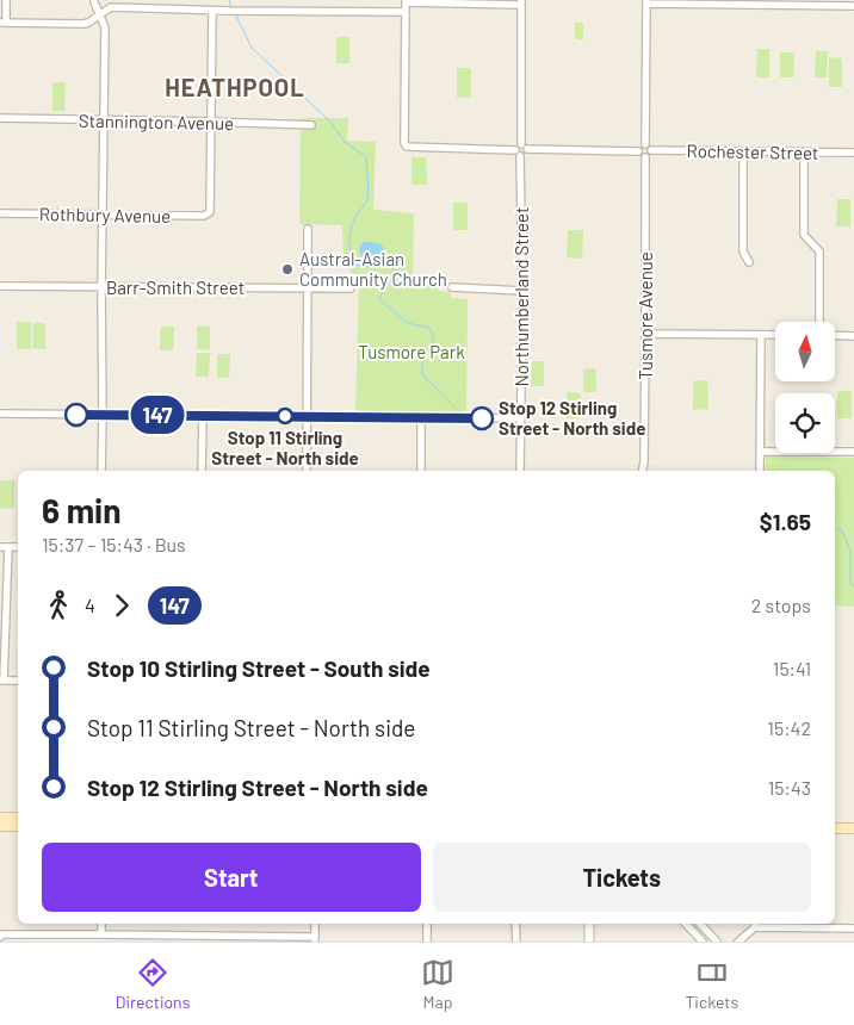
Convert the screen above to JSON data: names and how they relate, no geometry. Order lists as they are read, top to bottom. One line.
{"streets":{"street":["Stannington Avenue","Rochester Street","Rothbury Avenue","Barr-Smith Street","Northumberland Street","Tusmore Avenue"]},"crossings":[["Stannington Avenue","Rothbury Avenue"],["Rochester Street","Tusmore Avenue"]],"districts":["HEATHPOOL"],"parks":["Tusmore Park"],"places":["Austral-Asian Community Church","Stop 11 Stirling Street - North side","Stop 12 Stirling Street - North side"],"lines":["bus line 147"],"north":"top","page":{"on_map":"147","heading":["6 min","15:37 – 15:43 · Bus","$1.65"],"legs":["4","147","2 stops"],"list":[{"name":"Stop 10 Stirling Street - South side","value":"15:41"},{"name":"Stop 11 Stirling Street - North side","value":"15:42"},{"name":"Stop 12 Stirling Street - North side","value":"15:43"}],"buttons":["Start","Tickets"],"tabs":["Directions","Map","Tickets"]}}
